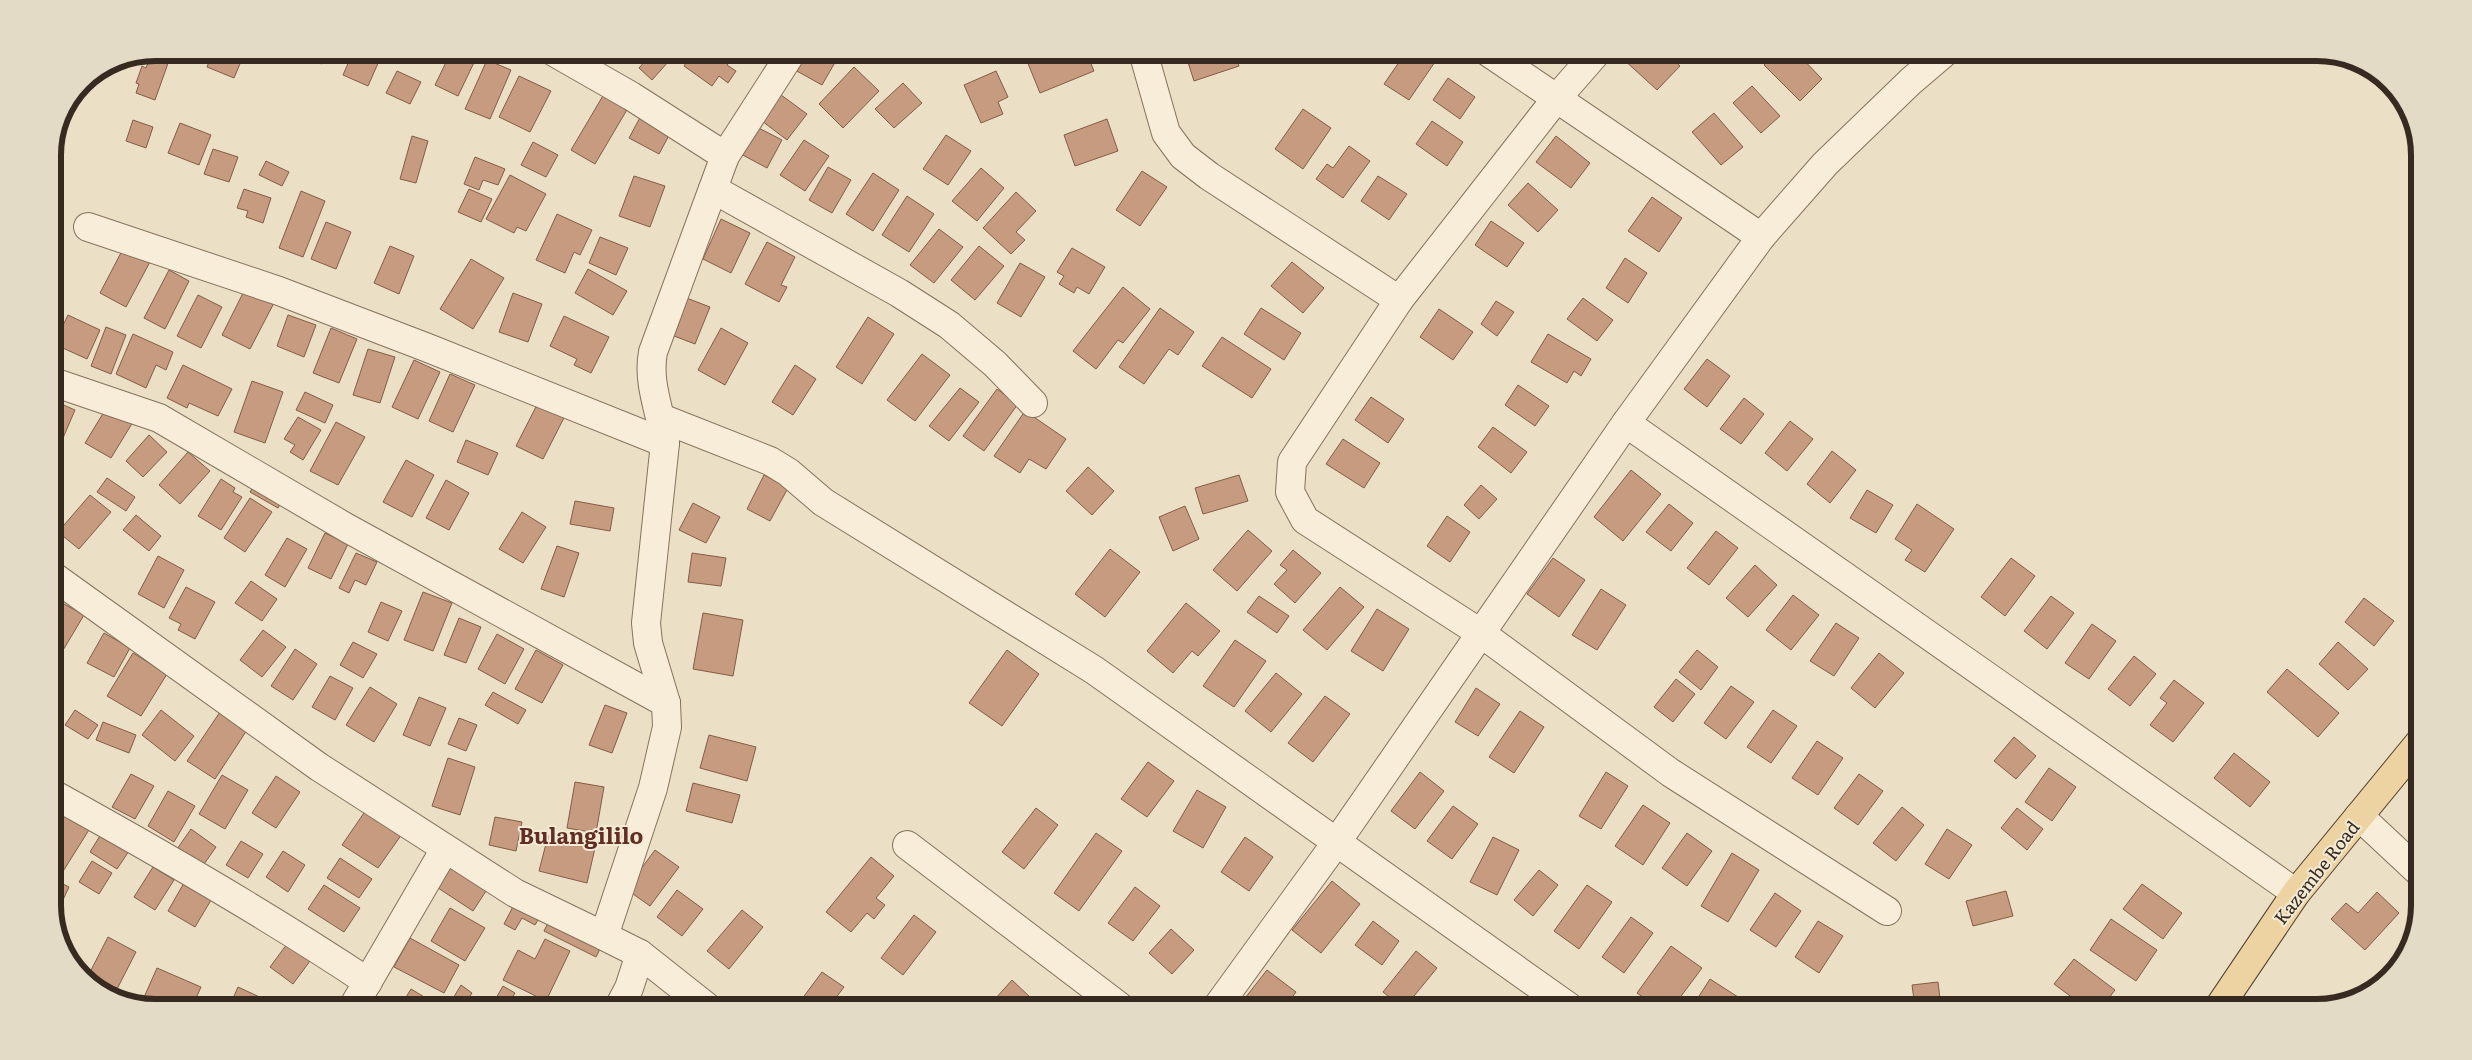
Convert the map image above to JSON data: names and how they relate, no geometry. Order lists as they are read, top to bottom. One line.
{"streets":{"main road":["Kazembe Road"]},"districts":["Bulangililo"]}
